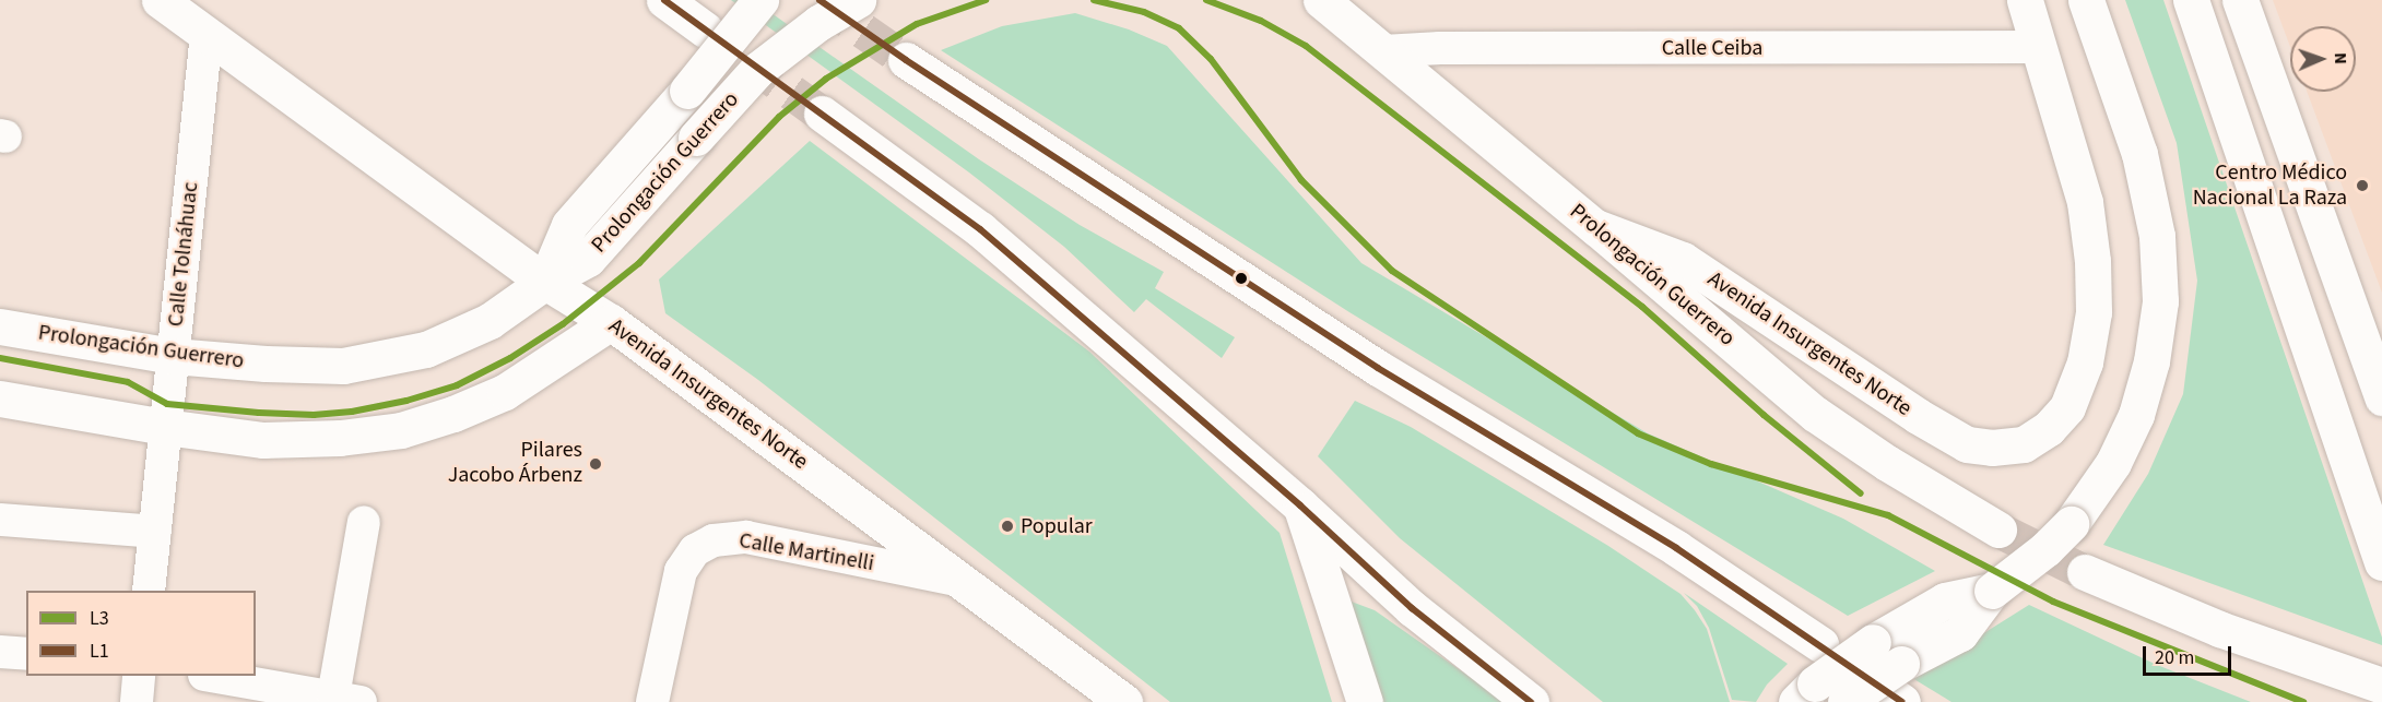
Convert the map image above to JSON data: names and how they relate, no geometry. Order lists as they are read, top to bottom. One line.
{"streets":{"main road":["Prolongación Guerrero","Avenida Insurgentes Norte"],"street":["Calle Ceiba","Calle Tolnáhuac","Calle Martinelli"]},"crossings":[["Calle Ceiba","Prolongación Guerrero"],["Calle Ceiba","Avenida Insurgentes Norte"],["Prolongación Guerrero","Calle Tolnáhuac"],["Prolongación Guerrero","Avenida Insurgentes Norte"],["Calle Tolnáhuac","Avenida Insurgentes Norte"],["Avenida Insurgentes Norte","Calle Martinelli"]],"places":["Centro Médico Nacional La Raza","Pilares Jacobo Árbenz","Popular"],"lines":["transit line L3","transit line L1"],"legend":["L3","L1"],"scale_bar":"20 m","north":"right"}
